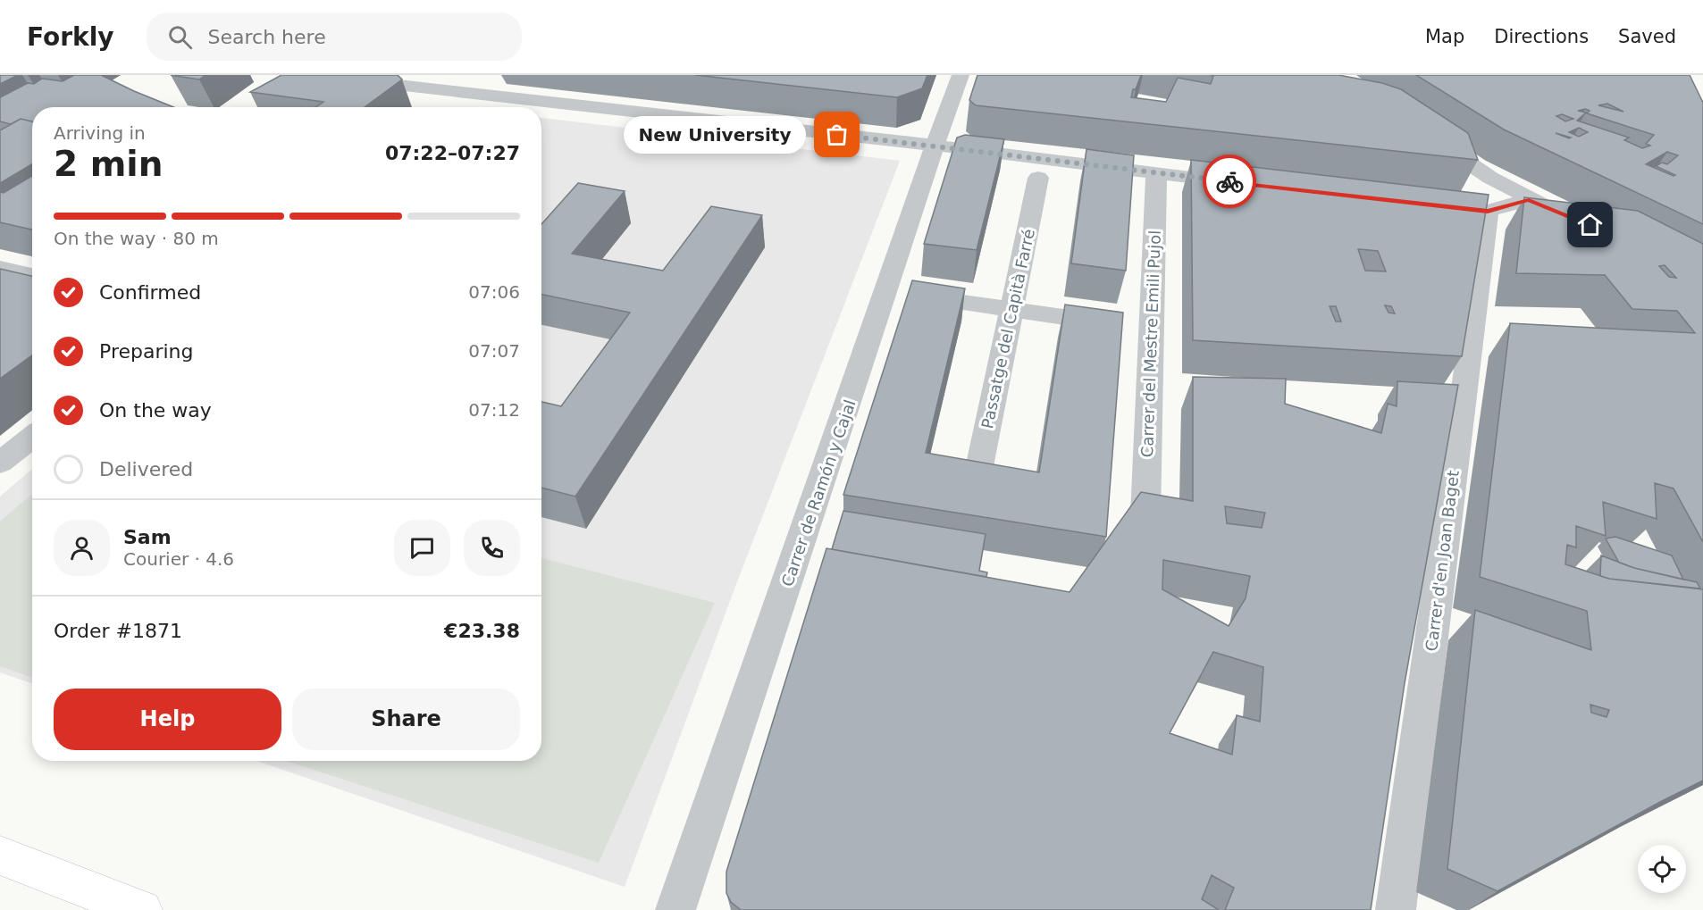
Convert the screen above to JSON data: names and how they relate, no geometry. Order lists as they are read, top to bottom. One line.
{"streets":{"street":["Passatge del Capità Farré","Carrer del Mestre Emili Pujol","Carrer de Ramón y Cajal","Carrer d'en Joan Baget"]},"places":["New University"],"page":{"header":"Forkly","search":"Search here","nav":["Map","Directions","Saved"],"heading":["2 min","Arriving in","07:22–07:27"],"panel":["Sam","Courier · 4.6","Order #1871","€23.38"],"bubble":"New University","bar":"On the way · 80 m","list":[["Confirmed","07:06"],["Preparing","07:07"],["On the way","07:12"],"Delivered"],"buttons":["Help","Share"]}}
